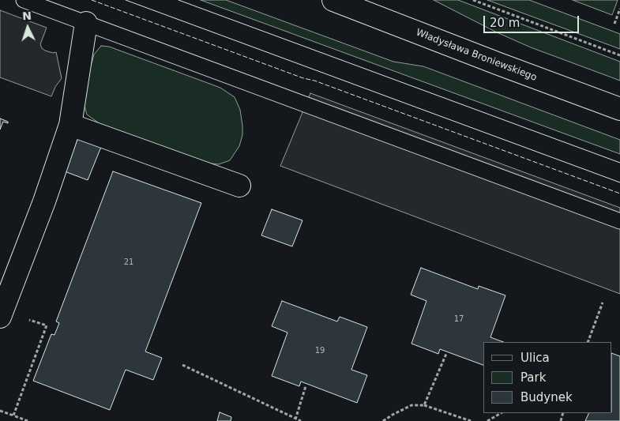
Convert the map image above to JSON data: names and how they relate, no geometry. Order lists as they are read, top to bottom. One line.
{"streets":{"street":["Władysława Broniewskiego"]},"house_numbers":["21","17","19"],"legend":["Ulica","Park","Budynek"],"scale_bar":"20 m","north":"top"}
